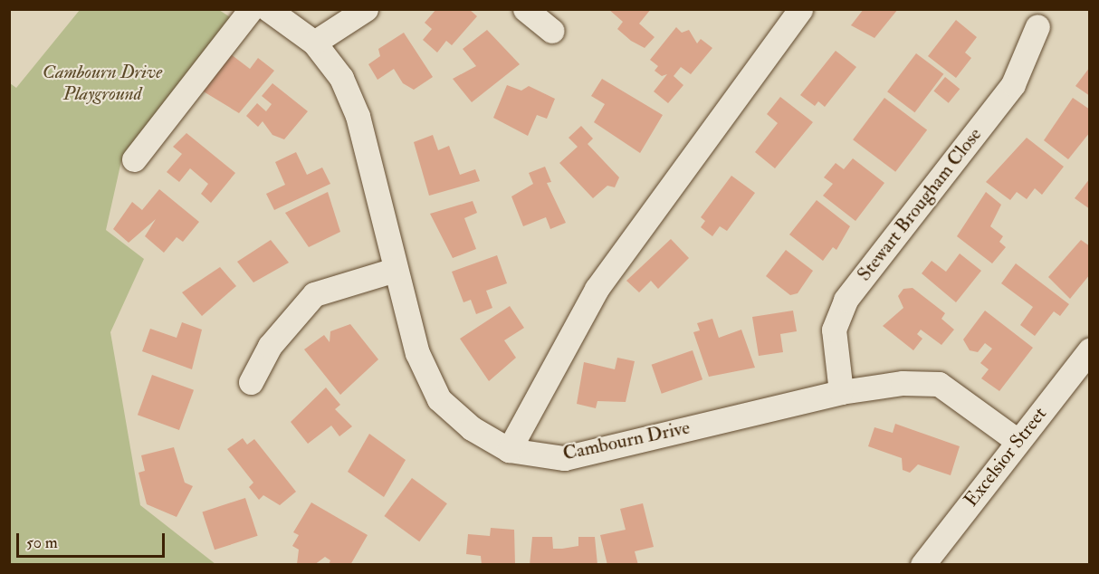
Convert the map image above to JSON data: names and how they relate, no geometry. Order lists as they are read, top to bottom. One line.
{"streets":{"street":["Stewart Brougham Close","Cambourn Drive","Excelsior Street"]},"crossings":[["Stewart Brougham Close","Cambourn Drive"],["Cambourn Drive","Excelsior Street"]],"parks":["Cambourn Drive Playground"],"scale_bar":"50 m"}
